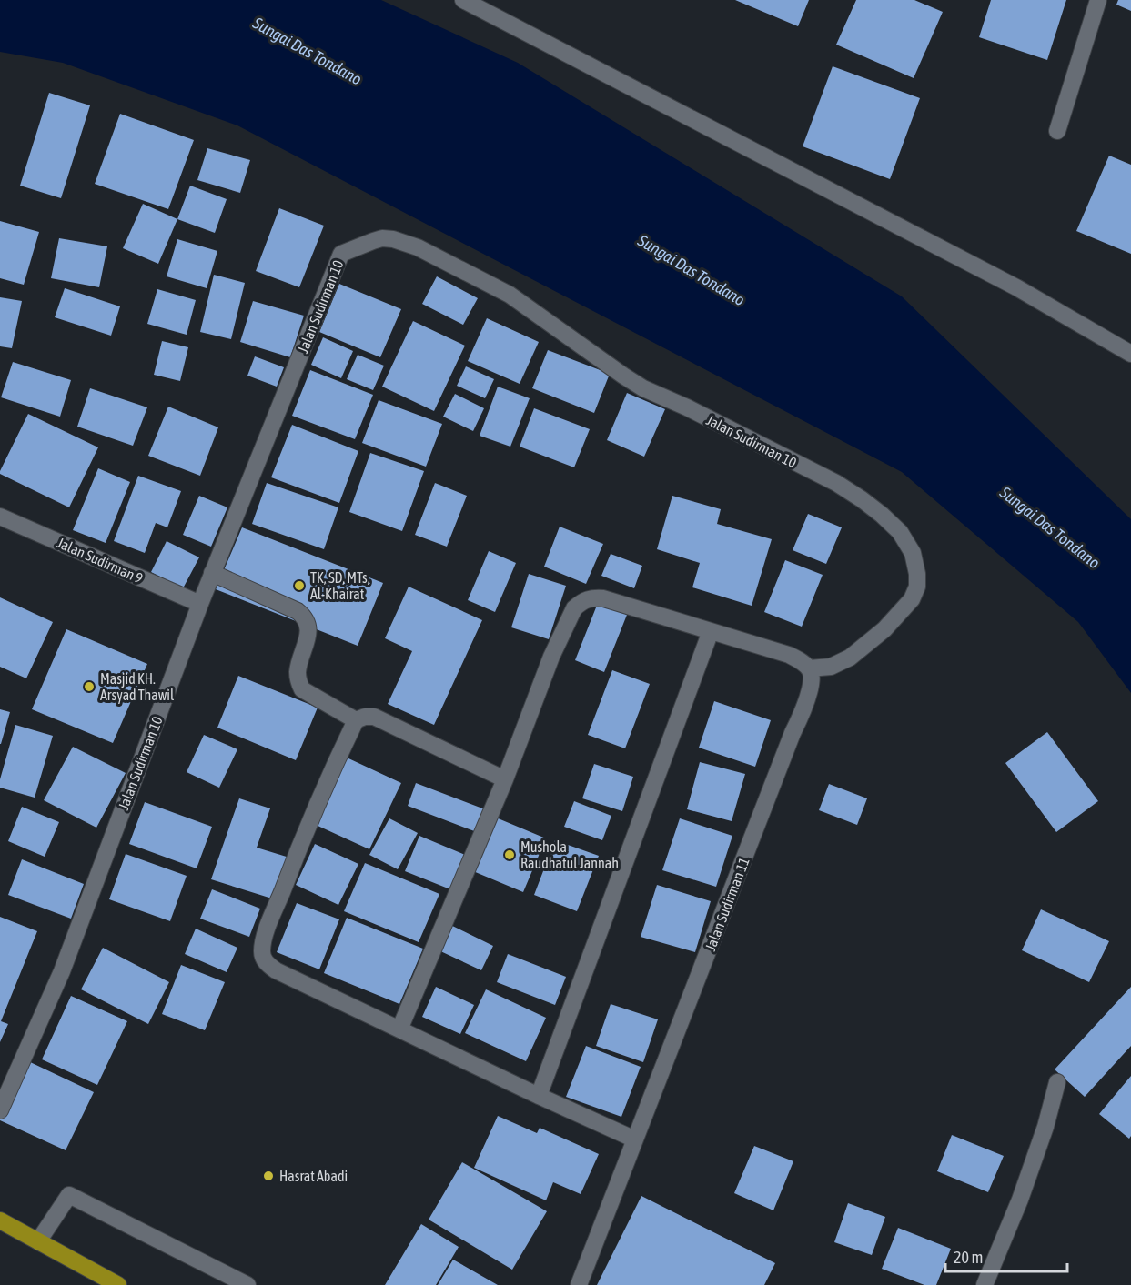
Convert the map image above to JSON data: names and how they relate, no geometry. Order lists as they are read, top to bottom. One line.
{"streets":{"street":["Jalan Sudirman 10","Jalan Sudirman 9","Jalan Sudirman 11"]},"crossings":[["Jalan Sudirman 10","Jalan Sudirman 9"],["Jalan Sudirman 10","Jalan Sudirman 11"]],"water":["Sungai Das Tondano"],"places":["TK, SD, MTs, Al-Khairat","Masjid KH. Arsyad Thawil","Mushola Raudhatul Jannah","Hasrat Abadi"],"scale_bar":"20 m"}
